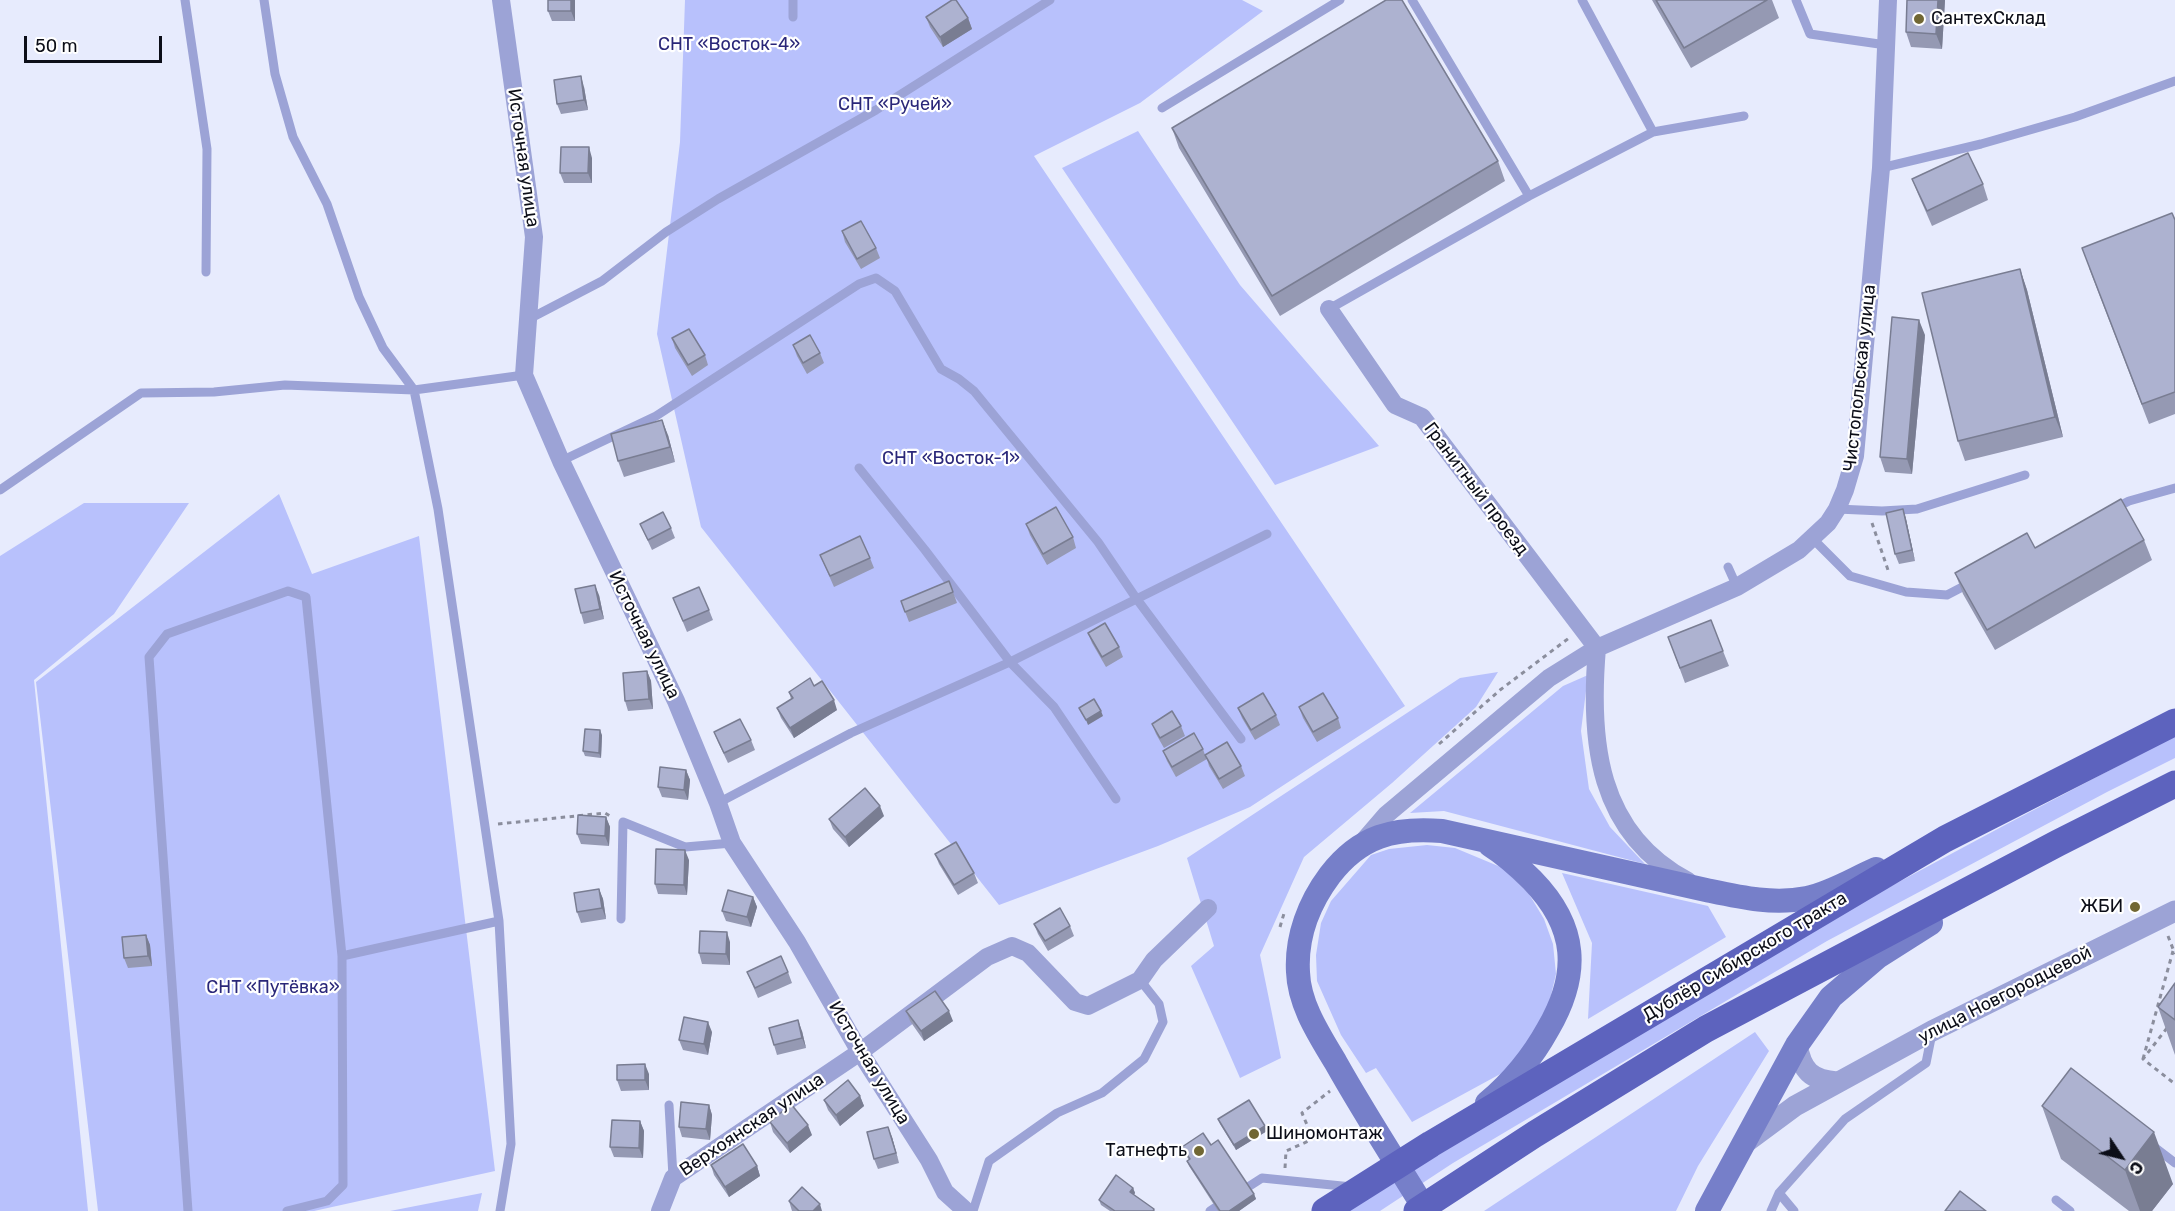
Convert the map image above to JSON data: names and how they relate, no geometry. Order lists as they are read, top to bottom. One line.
{"streets":{"main road":["Дублёр Сибирского тракта"],"street":["Источная улица","Чистопольская улица","Гранитный проезд","улица Новгородцевой","Верхоянская улица"]},"crossings":[["Источная улица","Верхоянская улица"],["Чистопольская улица","Гранитный проезд"]],"parks":["СНТ «Восток-4»","СНТ «Ручей»","СНТ «Восток-1»","СНТ «Путёвка»"],"places":["СантехСклад","ЖБИ","Шиномонтаж","Татнефть"],"scale_bar":"50 m","north":"bottom right"}
